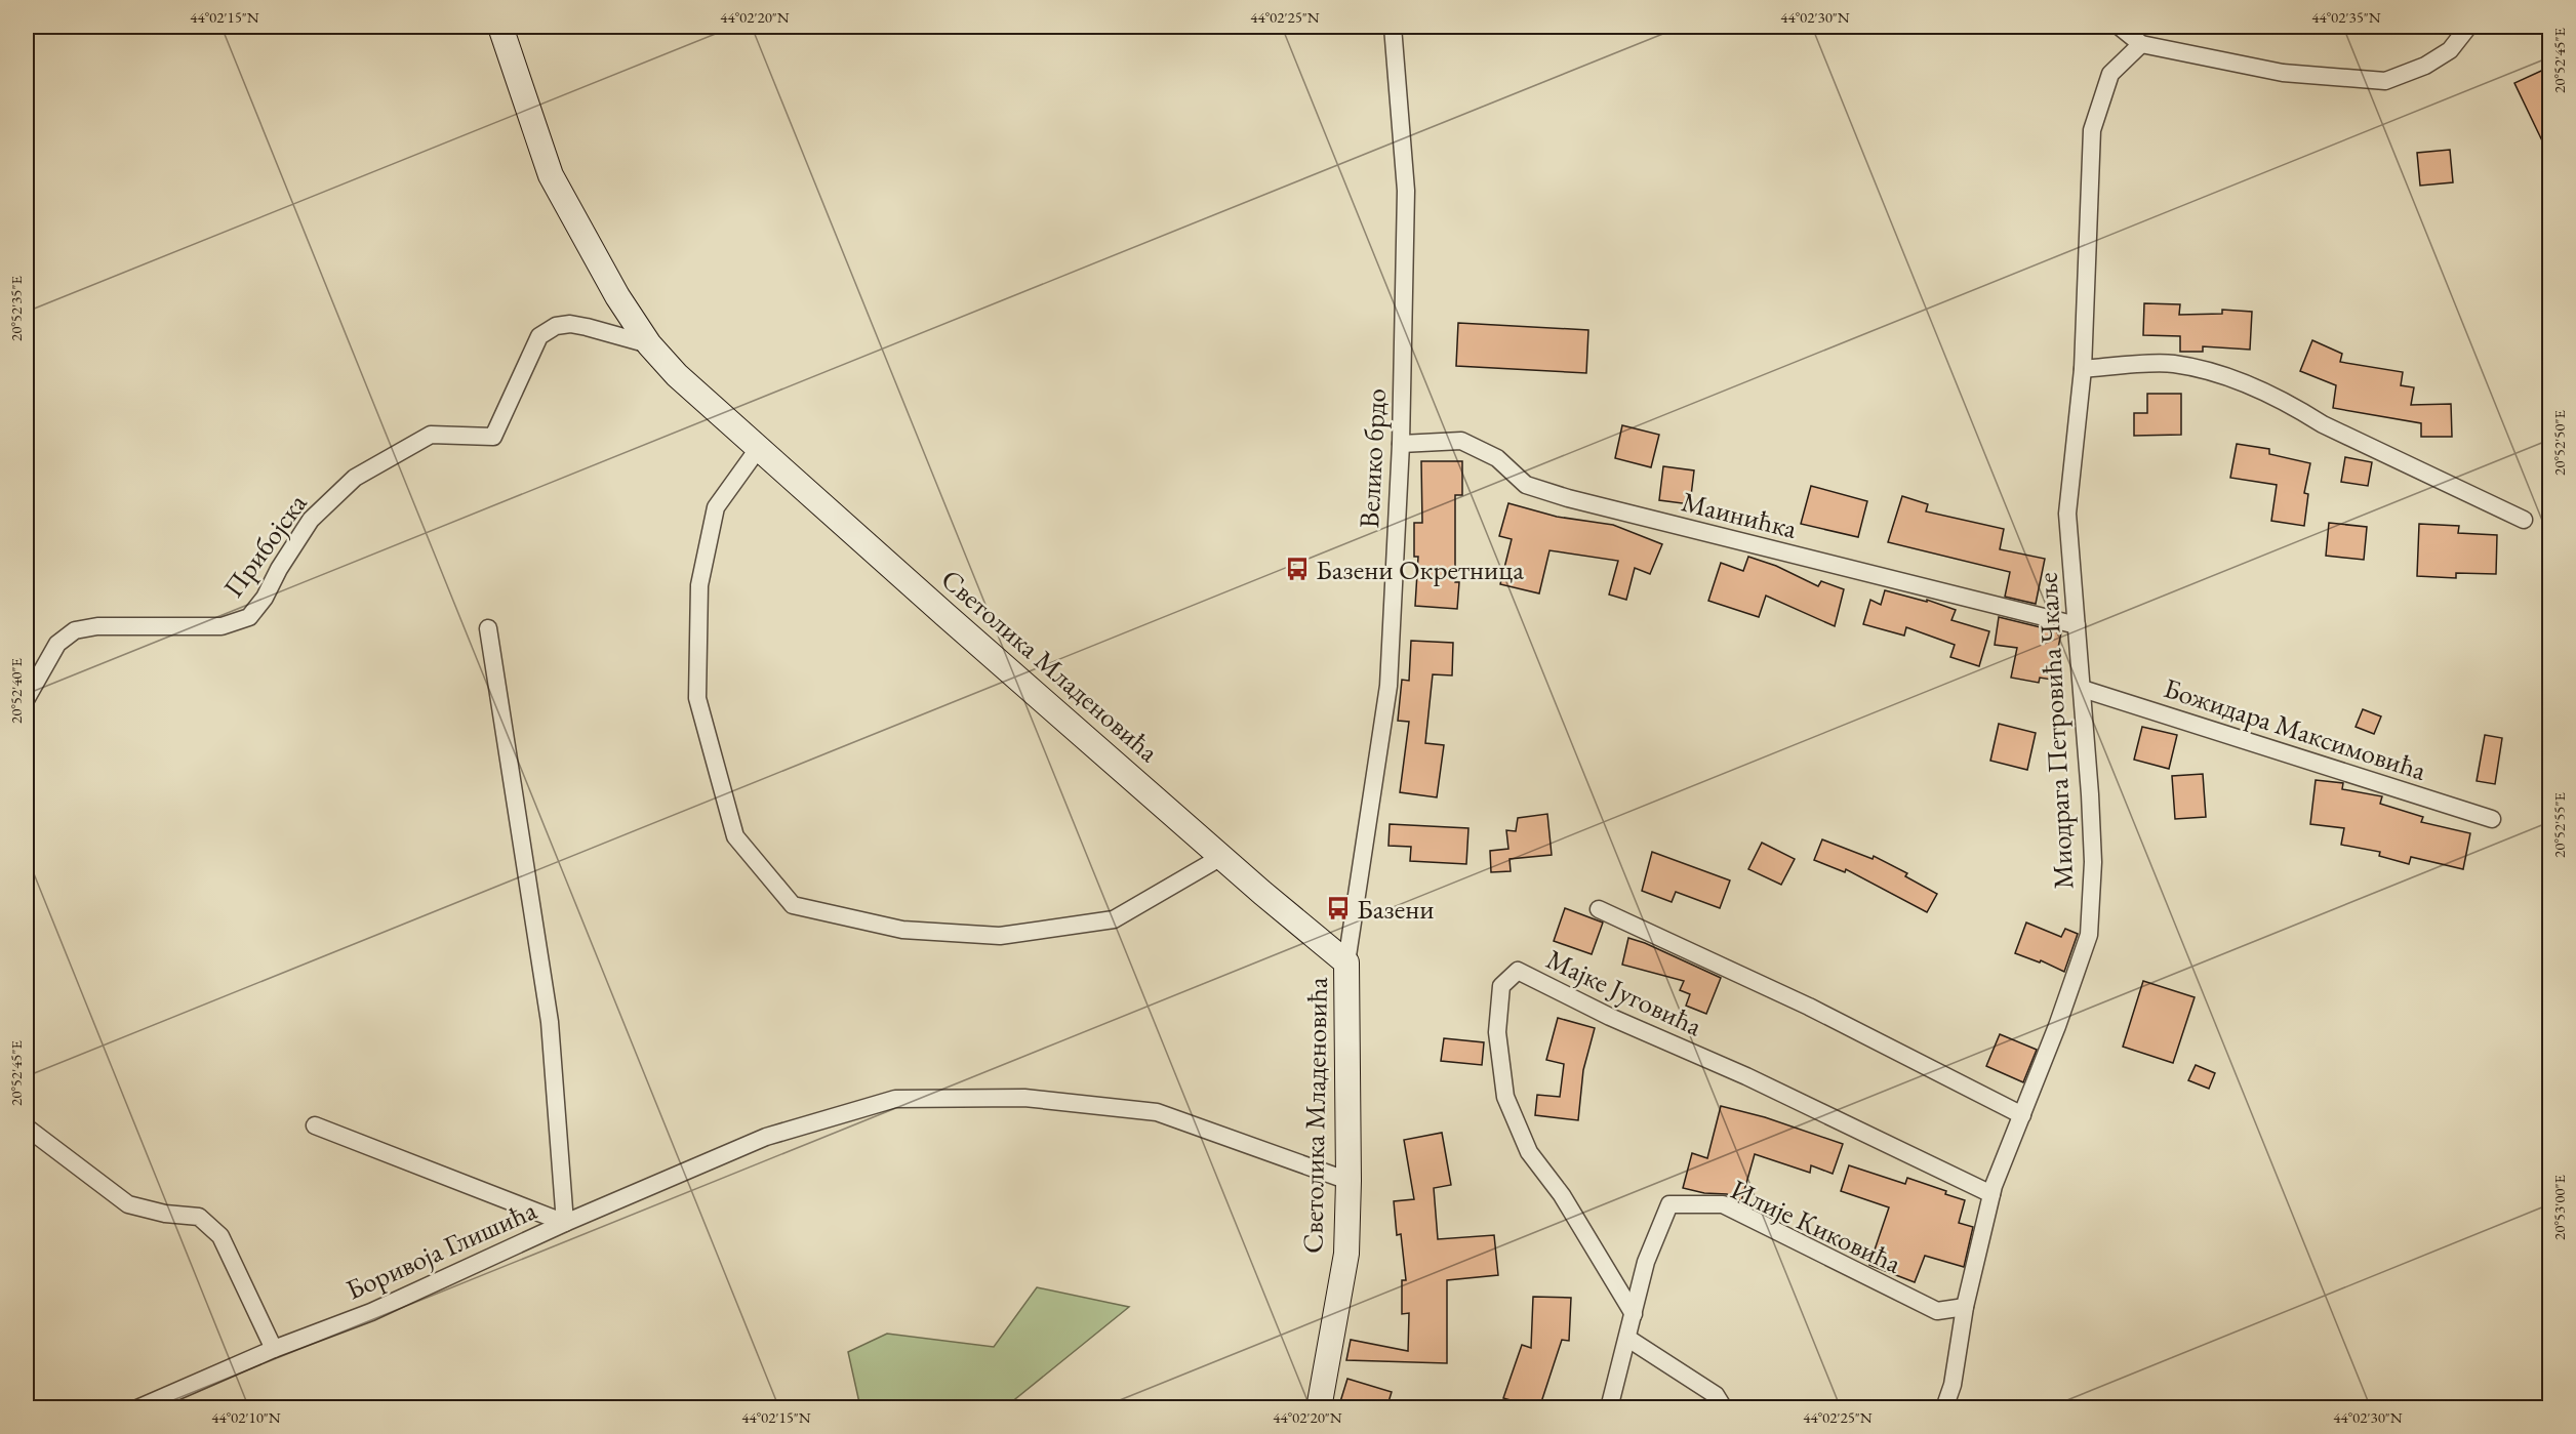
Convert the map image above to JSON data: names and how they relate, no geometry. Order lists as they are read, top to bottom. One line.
{"streets":{"street":["Велико брдо","Маинићка","Прибојска","Светолика Младеновића","Божидара Максимовића","Миодрага Петровића Чкаље","Мајке Југовића","Илије Киковића","Боривоја Глишића"]},"crossings":[["Велико брдо","Маинићка"],["Велико брдо","Светолика Младеновића"],["Маинићка","Миодрага Петровића Чкаље"],["Прибојска","Светолика Младеновића"],["Светолика Младеновића","Боривоја Глишића"],["Божидара Максимовића","Миодрага Петровића Чкаље"],["Миодрага Петровића Чкаље","Мајке Југовића"],["Миодрага Петровића Чкаље","Илије Киковића"],["Мајке Југовића","Илије Киковића"]],"places":{"bus stop":["Базени Окретница","Базени"]},"coordinates":["44°02'15\"N","44°02'20\"N","44°02'25\"N","44°02'30\"N","44°02'35\"N","20°52'45\"E","20°52'35\"E","20°52'50\"E","20°52'40\"E","20°52'55\"E","20°53'00\"E","44°02'10\"N"]}
